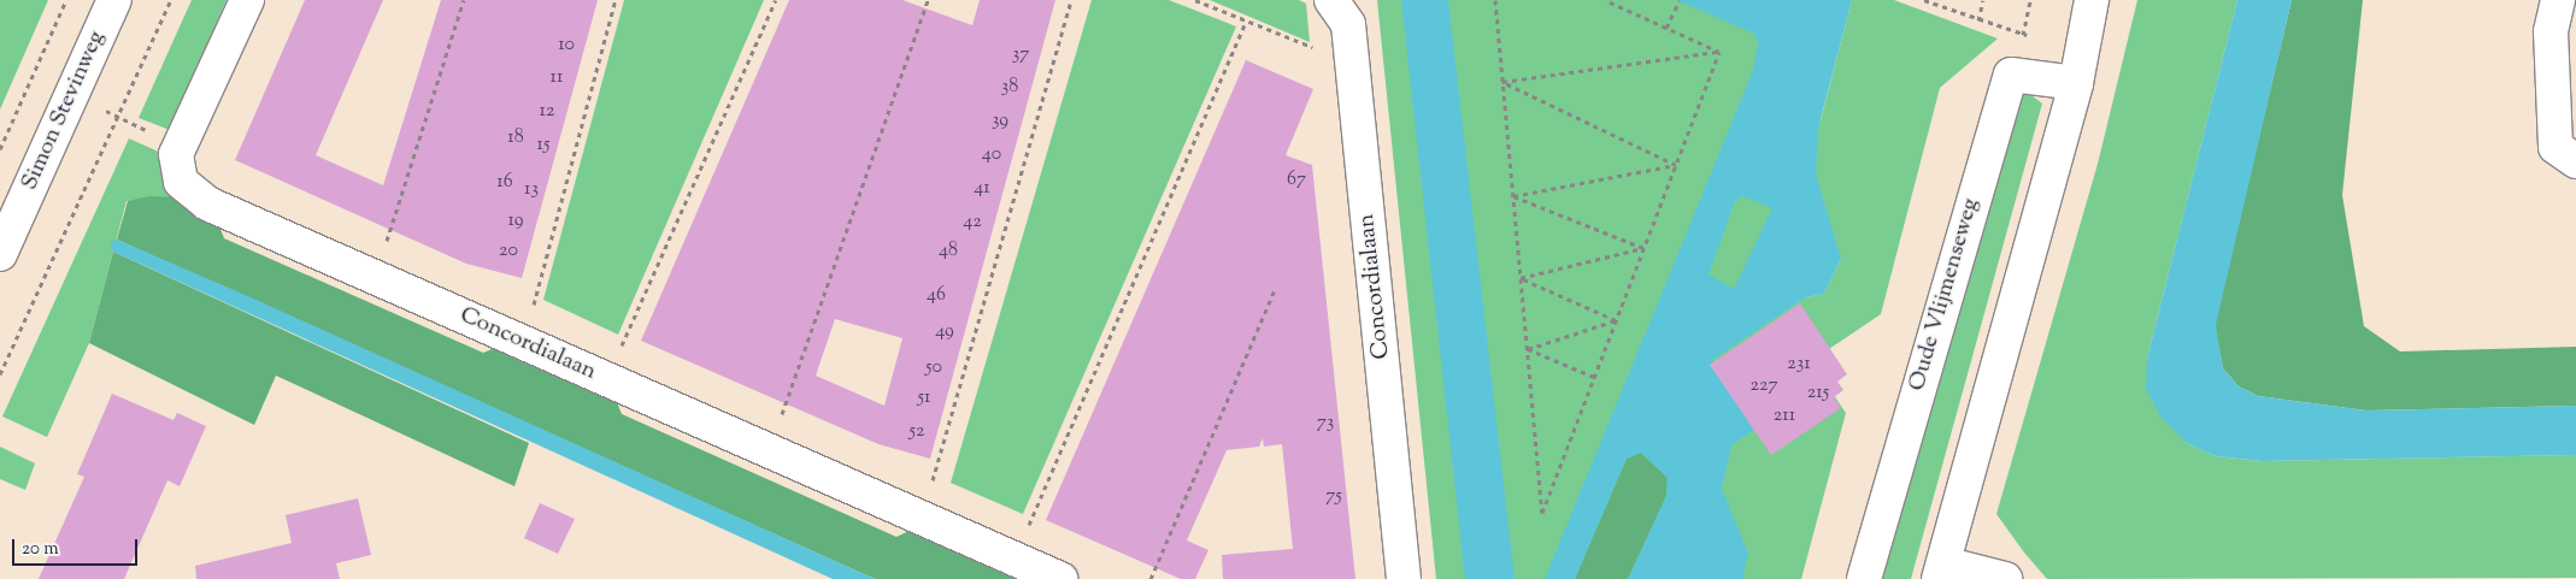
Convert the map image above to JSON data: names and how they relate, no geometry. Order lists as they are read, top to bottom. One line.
{"streets":{"street":["Simon Stevinweg","Concordialaan","Oude Vlijmenseweg"]},"house_numbers":["10","37","11","38","12","39","18","15","40","67","16","41","13","19","42","20","48","46","49","231","50","227","215","51","211","73","52","75"],"scale_bar":"20 m"}
